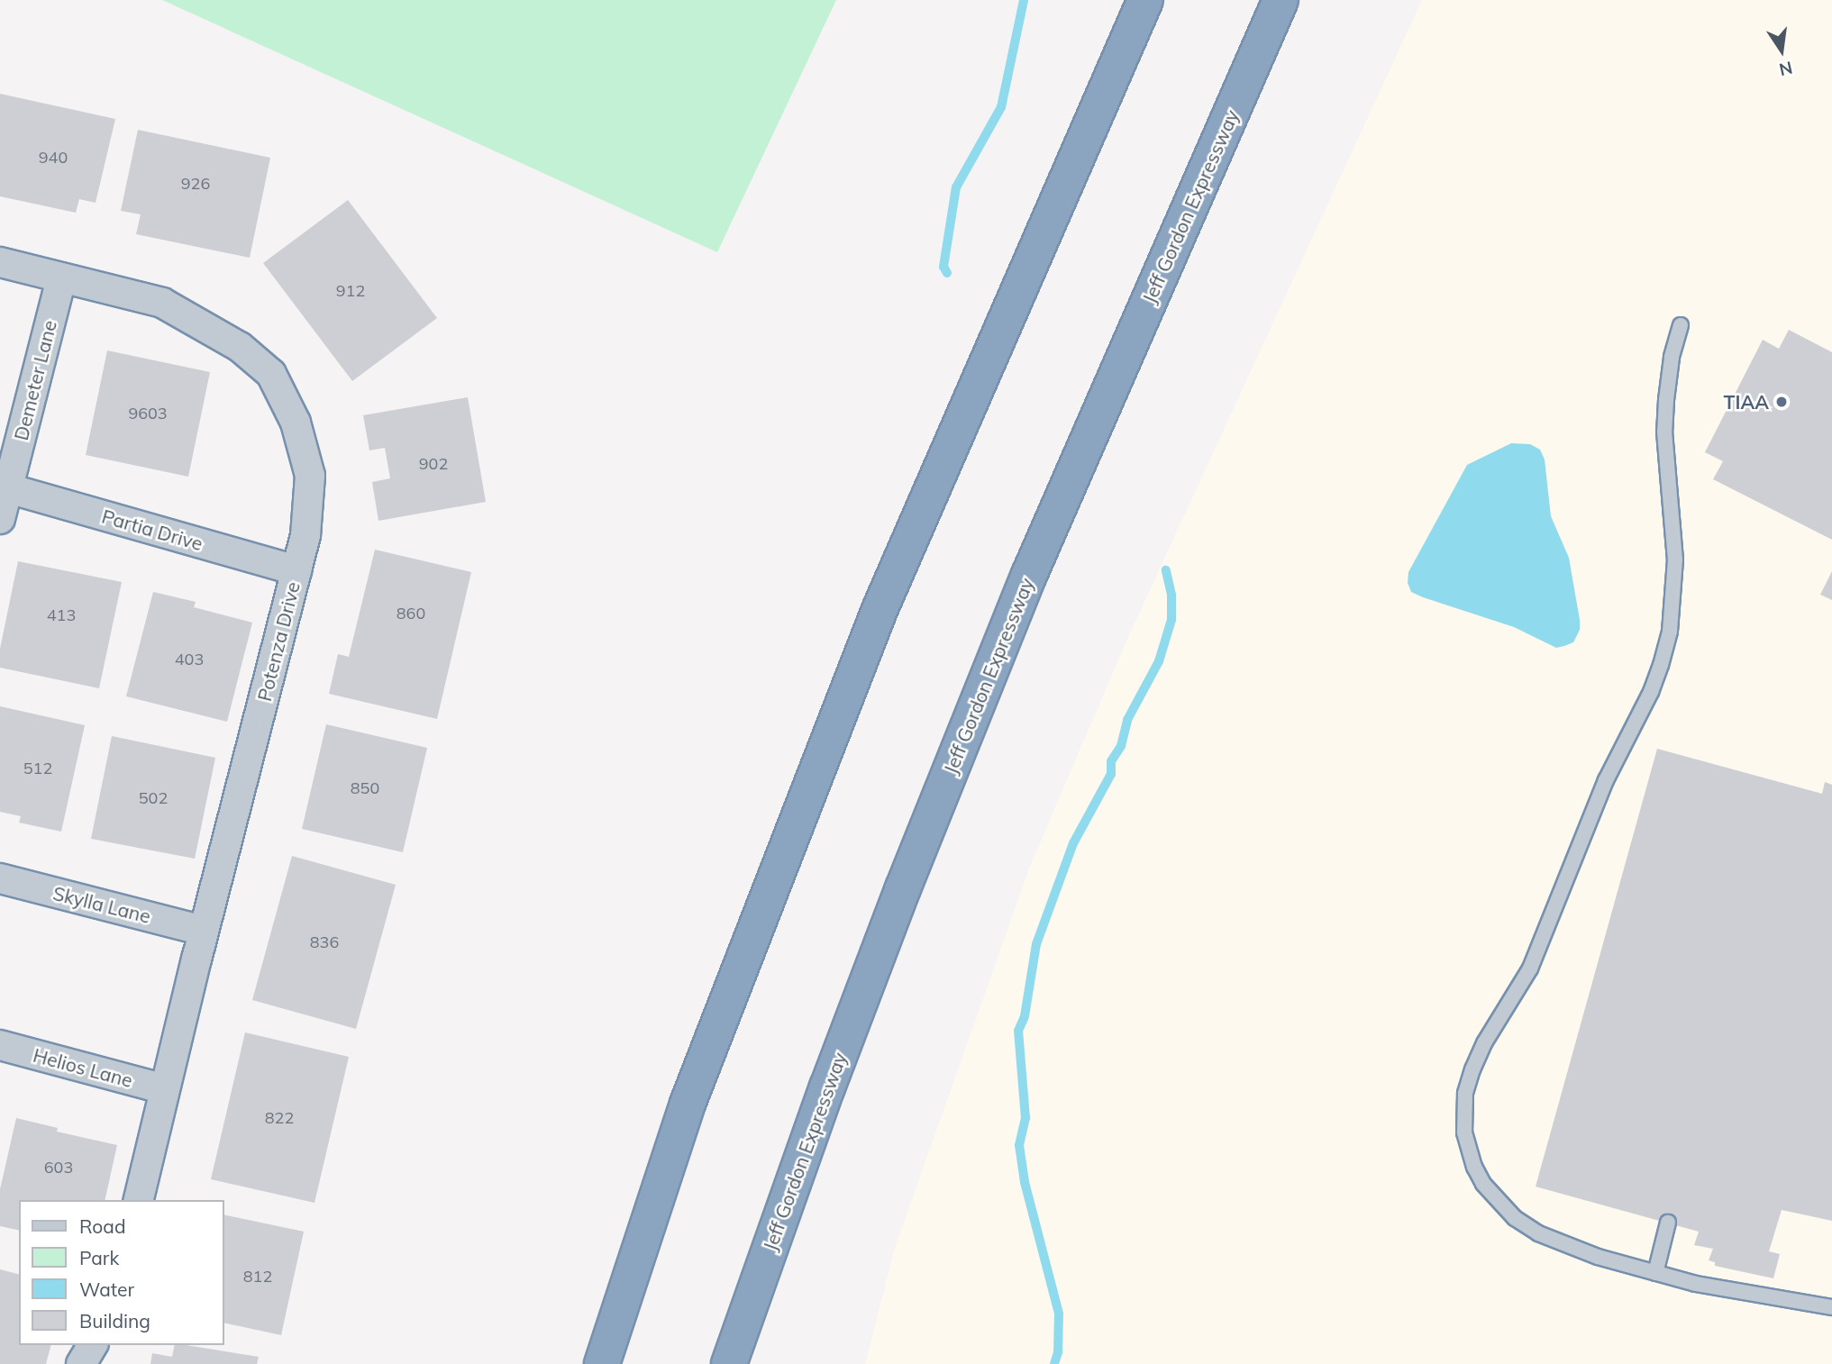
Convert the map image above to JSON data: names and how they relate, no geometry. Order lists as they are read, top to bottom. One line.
{"streets":{"highway":["Jeff Gordon Expressway"],"street":["Demeter Lane","Partia Drive","Potenza Drive","Skylla Lane","Helios Lane"]},"crossings":[["Demeter Lane","Partia Drive"],["Demeter Lane","Potenza Drive"],["Partia Drive","Potenza Drive"],["Potenza Drive","Skylla Lane"],["Potenza Drive","Helios Lane"]],"places":["TIAA"],"house_numbers":["940","926","912","9603","902","860","413","403","512","850","502","836","822","603","812"],"legend":["Road","Park","Water","Building"],"north":"bottom"}
